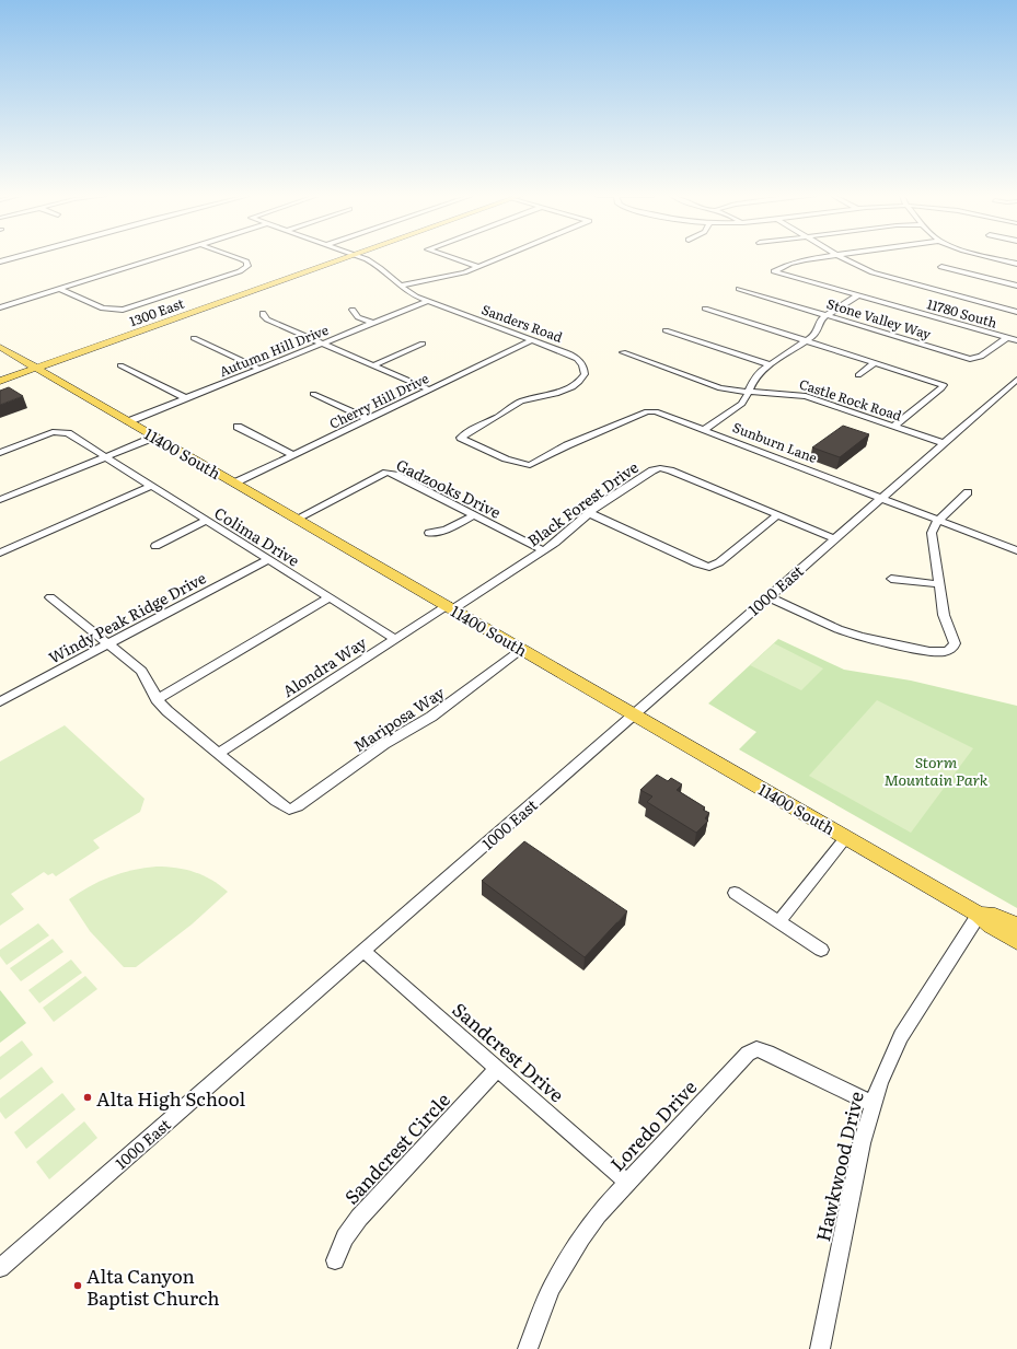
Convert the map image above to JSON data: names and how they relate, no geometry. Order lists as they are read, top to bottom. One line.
{"streets":{"main road":["1300 East","11400 South"],"street":["11780 South","Stone Valley Way","Sanders Road","Autumn Hill Drive","Castle Rock Road","Cherry Hill Drive","Sunburn Lane","Gadzooks Drive","Black Forest Drive","Colima Drive","1000 East","Windy Peak Ridge Drive","Alondra Way","Mariposa Way","Sandcrest Drive","Loredo Drive","Sandcrest Circle","Hawkwood Drive"]},"crossings":[["1300 East","11400 South"],["11780 South","Stone Valley Way"],["Sanders Road","Autumn Hill Drive"],["Sanders Road","Cherry Hill Drive"],["Sanders Road","Sunburn Lane"],["Autumn Hill Drive","11400 South"],["Castle Rock Road","1000 East"],["Cherry Hill Drive","11400 South"],["Sunburn Lane","1000 East"],["11400 South","Gadzooks Drive"],["11400 South","Black Forest Drive"],["11400 South","1000 East"],["11400 South","Alondra Way"],["11400 South","Mariposa Way"],["11400 South","Hawkwood Drive"],["Gadzooks Drive","Black Forest Drive"],["Black Forest Drive","1000 East"],["Black Forest Drive","Alondra Way"],["Colima Drive","Windy Peak Ridge Drive"],["Colima Drive","Alondra Way"],["1000 East","Sandcrest Drive"],["Alondra Way","Mariposa Way"],["Sandcrest Drive","Loredo Drive"],["Sandcrest Drive","Sandcrest Circle"],["Loredo Drive","Hawkwood Drive"]],"parks":["Storm Mountain Park"],"places":["Alta High School","Alta Canyon Baptist Church"]}
